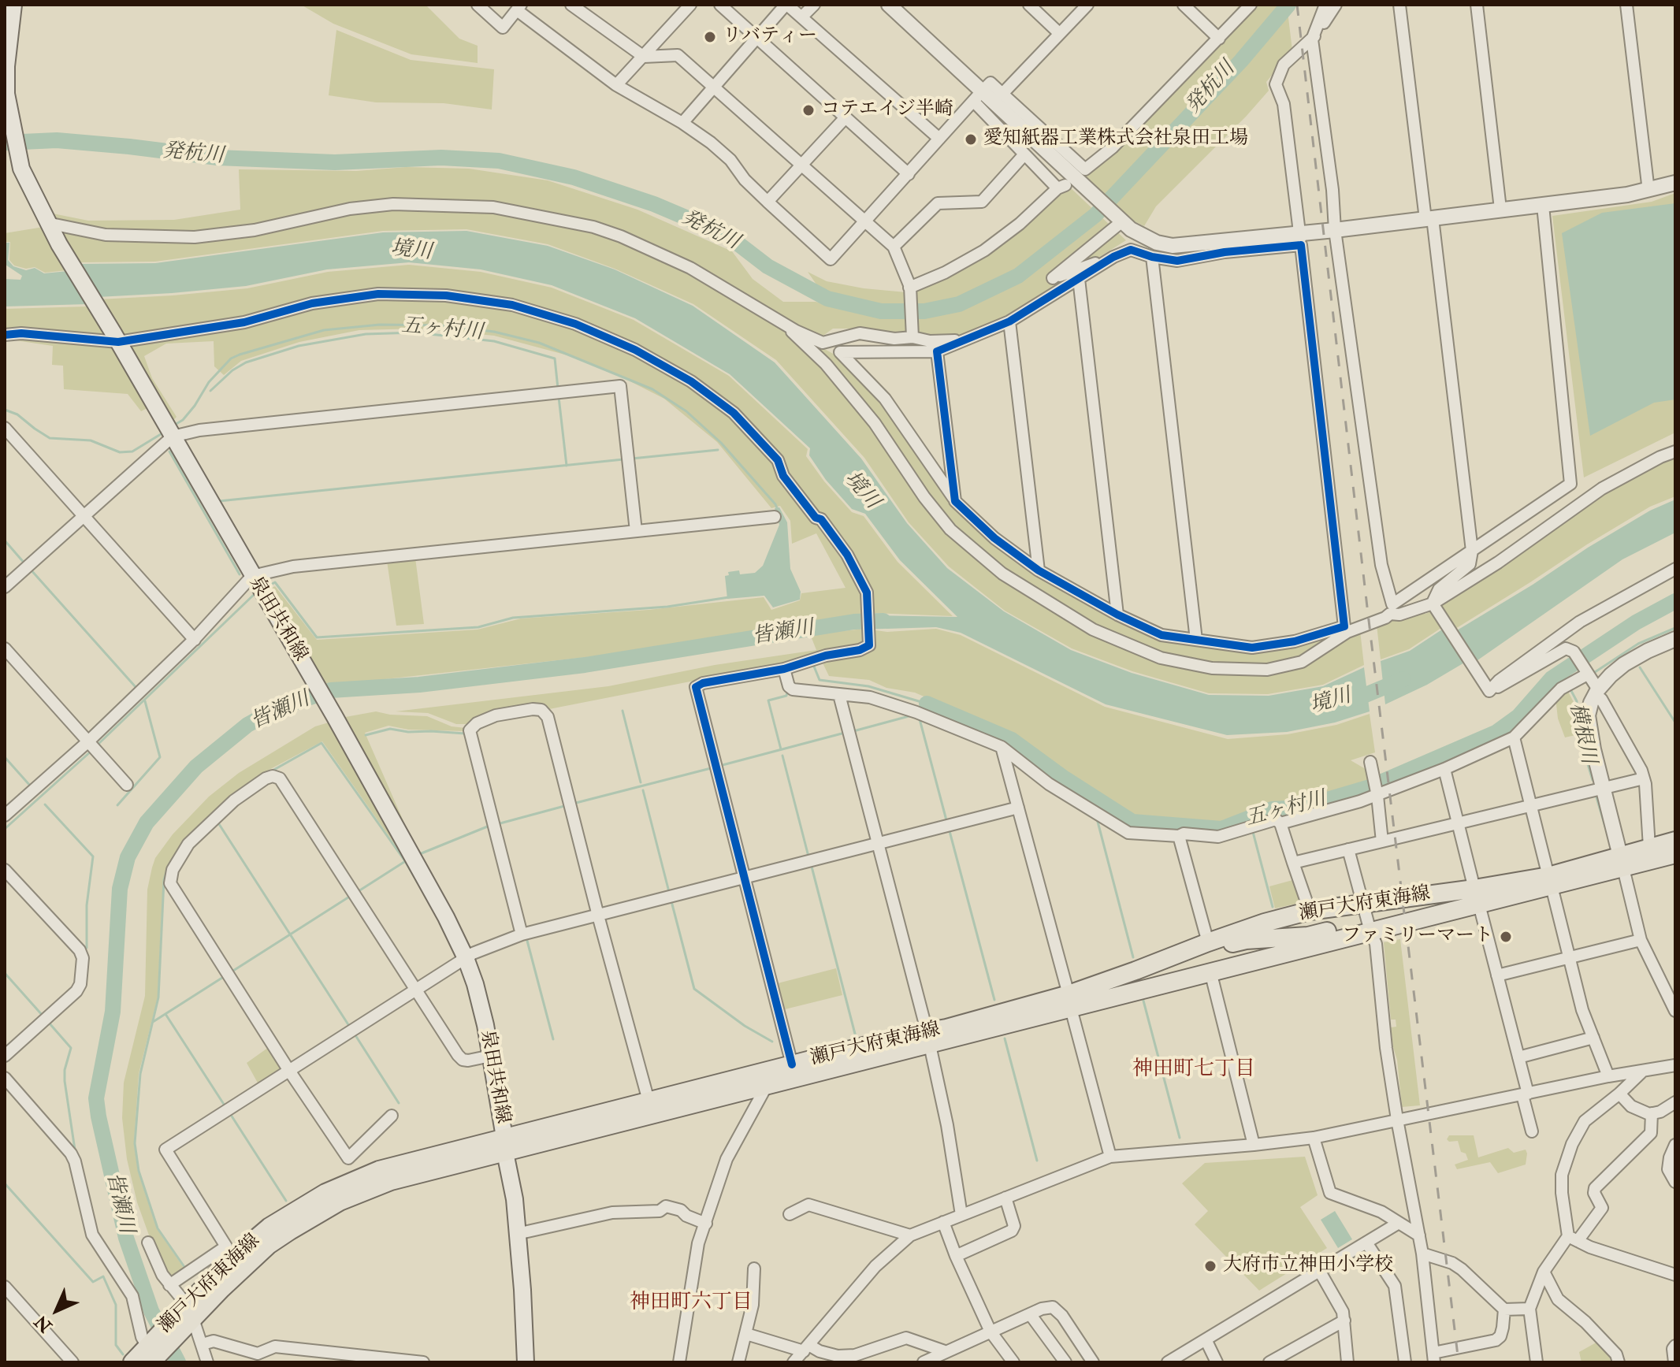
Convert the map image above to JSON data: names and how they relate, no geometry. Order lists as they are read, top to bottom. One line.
{"streets":{"main road":["泉田共和線","瀬戸大府東海線"]},"crossings":[["泉田共和線","瀬戸大府東海線"]],"districts":["神田町七丁目","神田町六丁目"],"water":["発杭川","境川","五ヶ村川","皆瀬川","横根川"],"places":["リバティー","コテエイジ半崎","愛知紙器工業株式会社泉田工場","ファミリーマート","大府市立神田小学校"],"north":"bottom left"}
